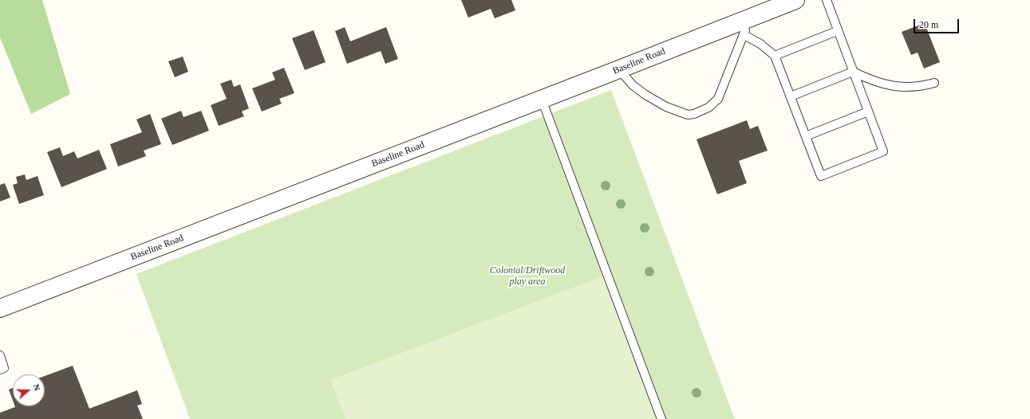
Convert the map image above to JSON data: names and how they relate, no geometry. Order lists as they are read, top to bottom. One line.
{"streets":{"street":["Baseline Road"]},"parks":["Colonial/Driftwood play area"],"scale_bar":"20 m","north":"right"}
